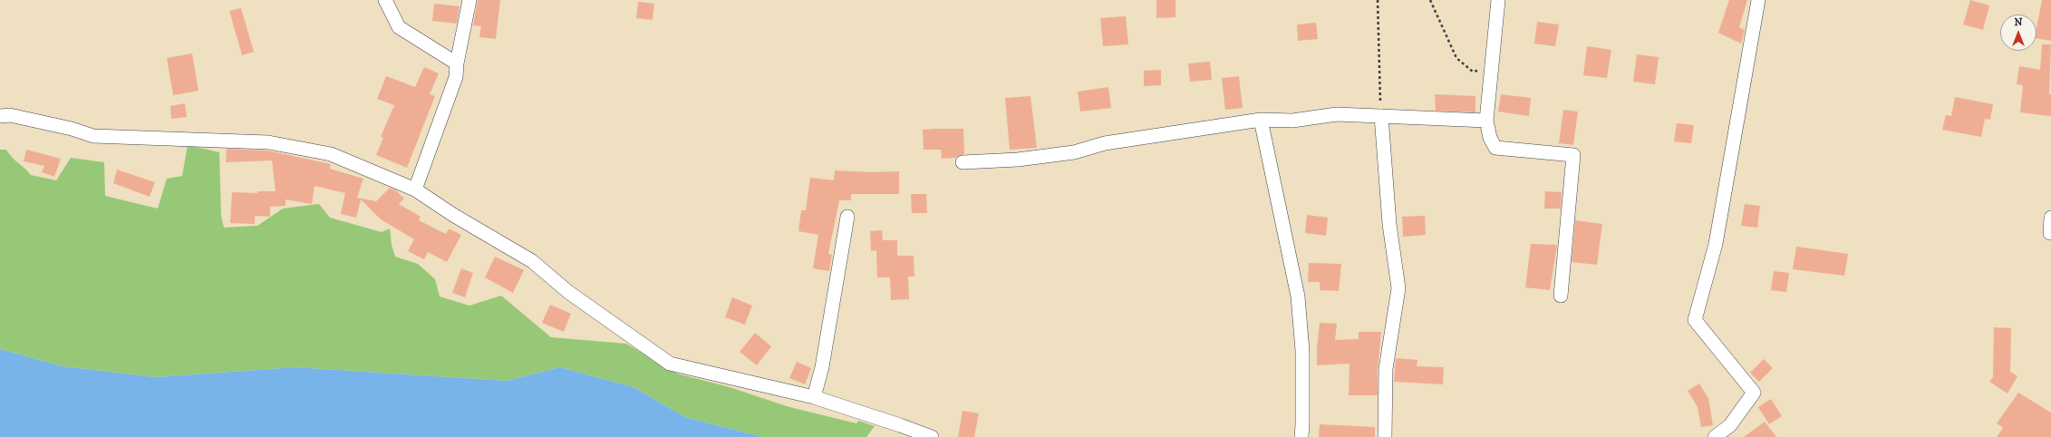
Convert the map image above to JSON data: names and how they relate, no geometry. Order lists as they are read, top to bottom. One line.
{"north":"top"}
